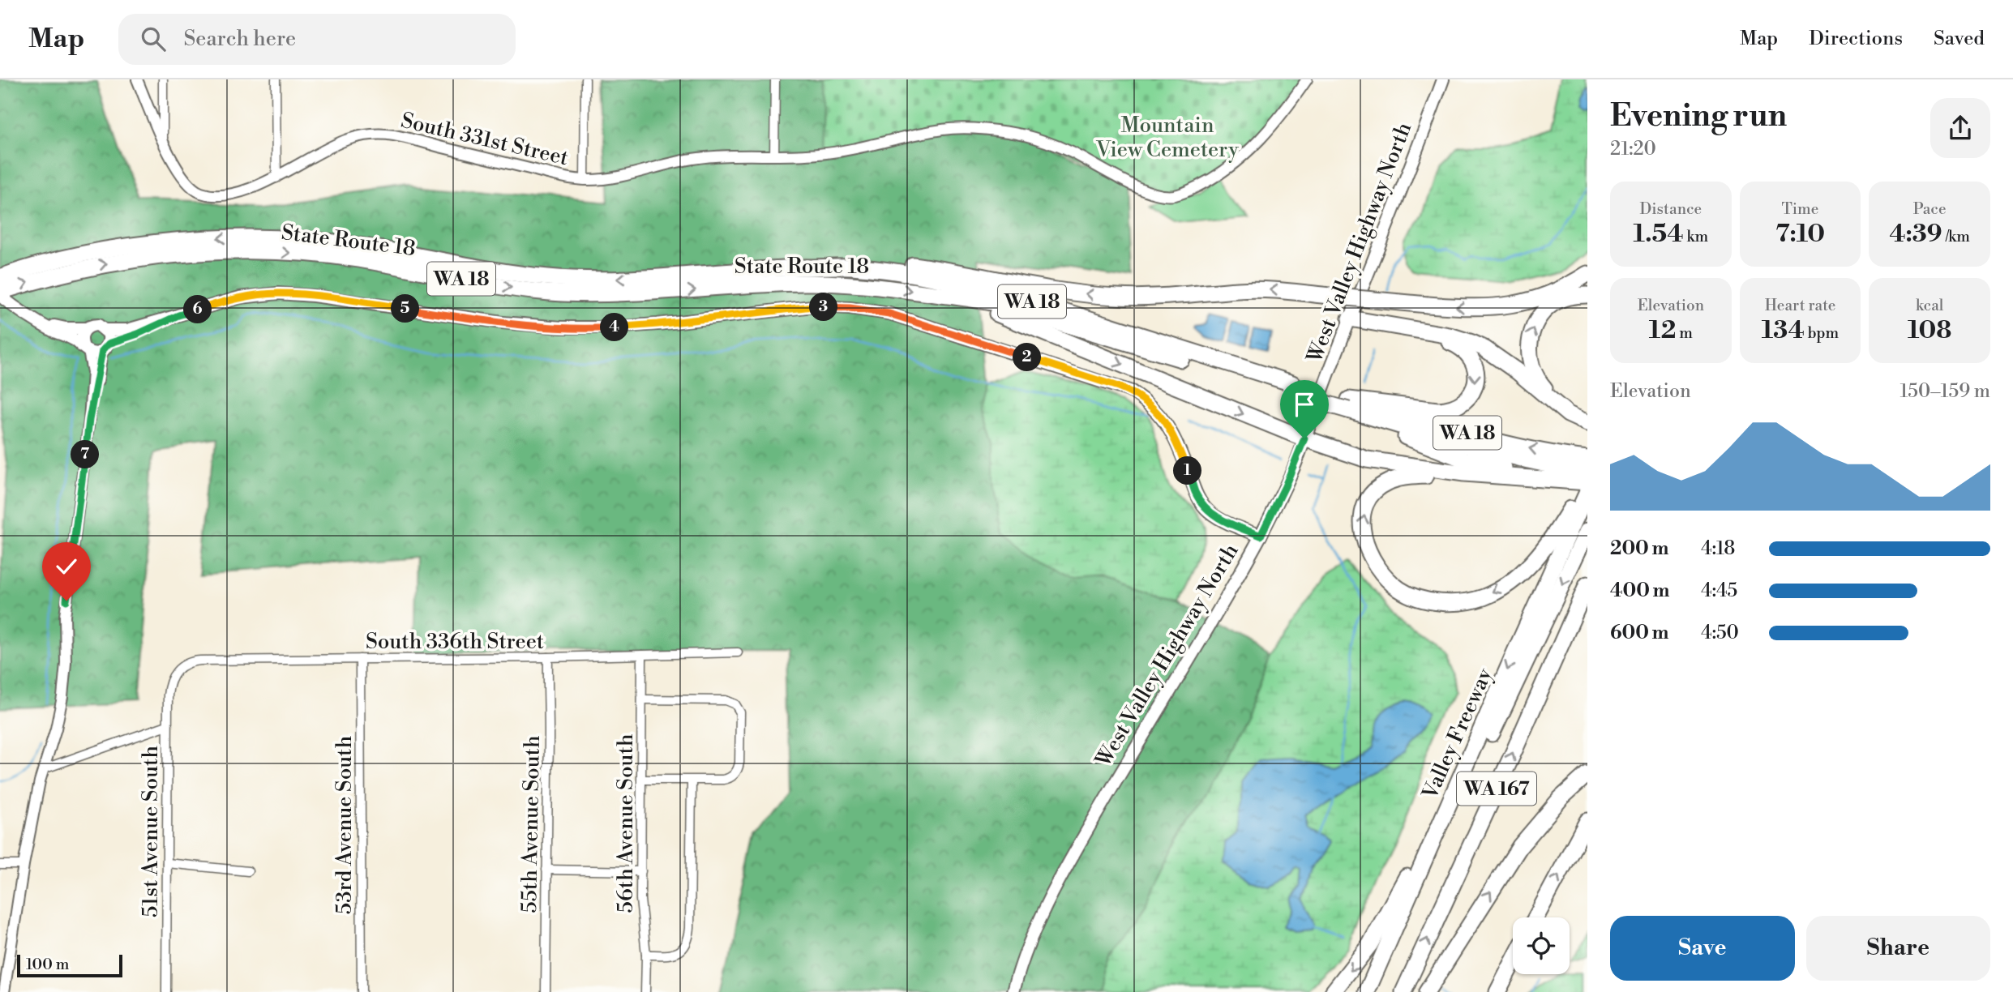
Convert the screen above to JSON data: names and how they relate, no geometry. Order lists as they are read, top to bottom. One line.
{"streets":{"highway":["State Route 18","WA 18","Valley Freeway","WA 167"],"main road":["West Valley Highway North"],"street":["South 331st Street","South 336th Street","56th Avenue South","55th Avenue South","53rd Avenue South","51st Avenue South"]},"crossings":[["South 336th Street","56th Avenue South"],["South 336th Street","55th Avenue South"],["South 336th Street","53rd Avenue South"],["South 336th Street","51st Avenue South"]],"parks":["Mountain View Cemetery"],"scale_bar":"100 m","page":{"header":"Map","search":"Search here","nav":["Map","Directions","Saved"],"heading":["Evening run","21:20"],"stats":[["Distance","1.54 km"],["Time","7:10"],["Pace","4:39 /km"],["Elevation","12 m"],["Heart rate","134 bpm"],["kcal","108"]],"pins":["3","5","6","4","2","7","1"],"chart":["Elevation","150–159 m"],"list":[{"name":"200 m","note":"4:18"},{"name":"400 m","note":"4:45"},{"name":"600 m","note":"4:50"}],"buttons":["Save","Share"],"scale":"100 m"}}
